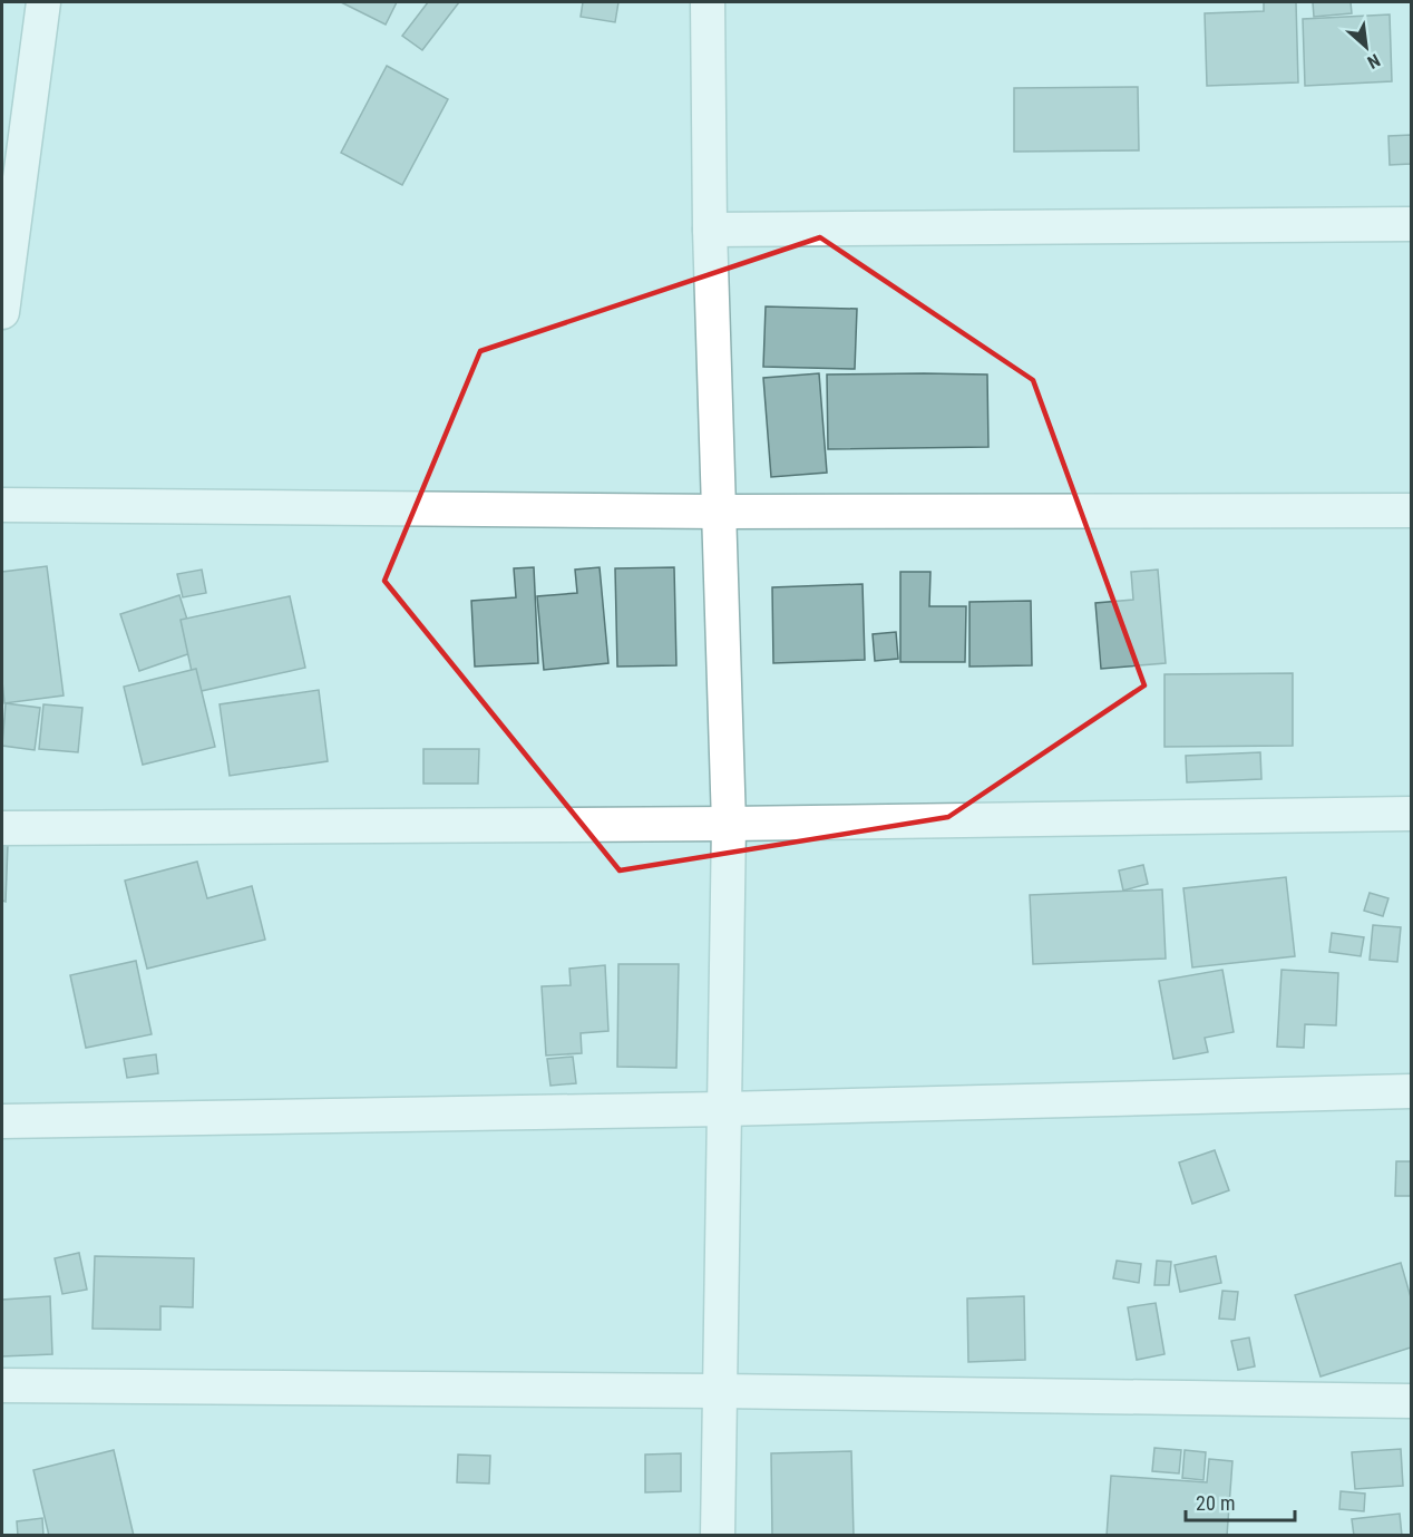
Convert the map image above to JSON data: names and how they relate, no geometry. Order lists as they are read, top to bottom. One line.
{"scale_bar":"20 m","north":"bottom right"}
